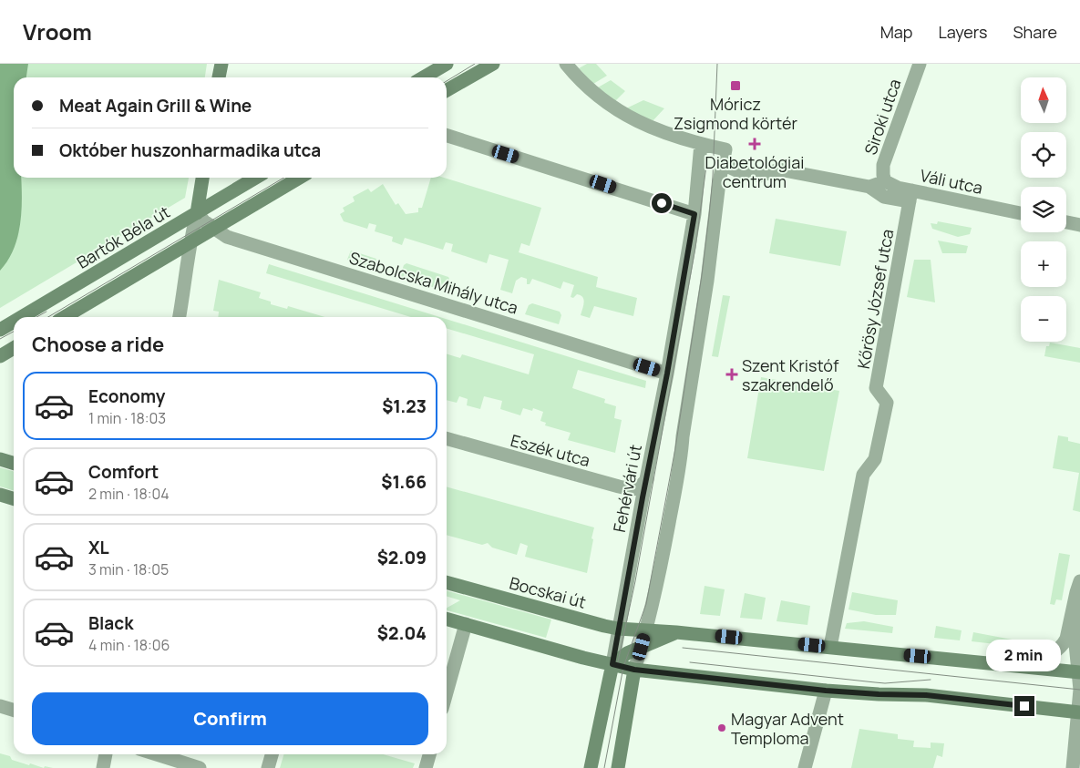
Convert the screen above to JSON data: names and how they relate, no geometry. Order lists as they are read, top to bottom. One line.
{"streets":{"main road":["Bartók Béla út","Fehérvári út","Bocskai út"],"street":["Siroki utca","Váli utca","Szabolcska Mihály utca","Kőrösy József utca","Eszék utca"]},"crossings":[["Siroki utca","Váli utca"],["Váli utca","Kőrösy József utca"],["Bartók Béla út","Szabolcska Mihály utca"],["Szabolcska Mihály utca","Fehérvári út"],["Kőrösy József utca","Bocskai út"],["Eszék utca","Fehérvári út"],["Fehérvári út","Bocskai út"]],"places":{"transit":["Móricz Zsigmond körtér"],"health":["Diabetológiai centrum","Szent Kristóf szakrendelő"],"other":["Magyar Advent Temploma"]},"north":"top","page":{"header":"Vroom","nav":["Map","Layers","Share"],"map_buttons":["+","−"],"banner":["Meat Again Grill & Wine","Október huszonharmadika utca"],"heading":"Choose a ride","list":[{"name":"Economy","note":"1 min · 18:03","value":"$1.23"},{"name":"Comfort","note":"2 min · 18:04","value":"$1.66"},{"name":"XL","note":"3 min · 18:05","value":"$2.09"},{"name":"Black","note":"4 min · 18:06","value":"$2.04"}],"bubble":"2 min","buttons":"Confirm"}}
